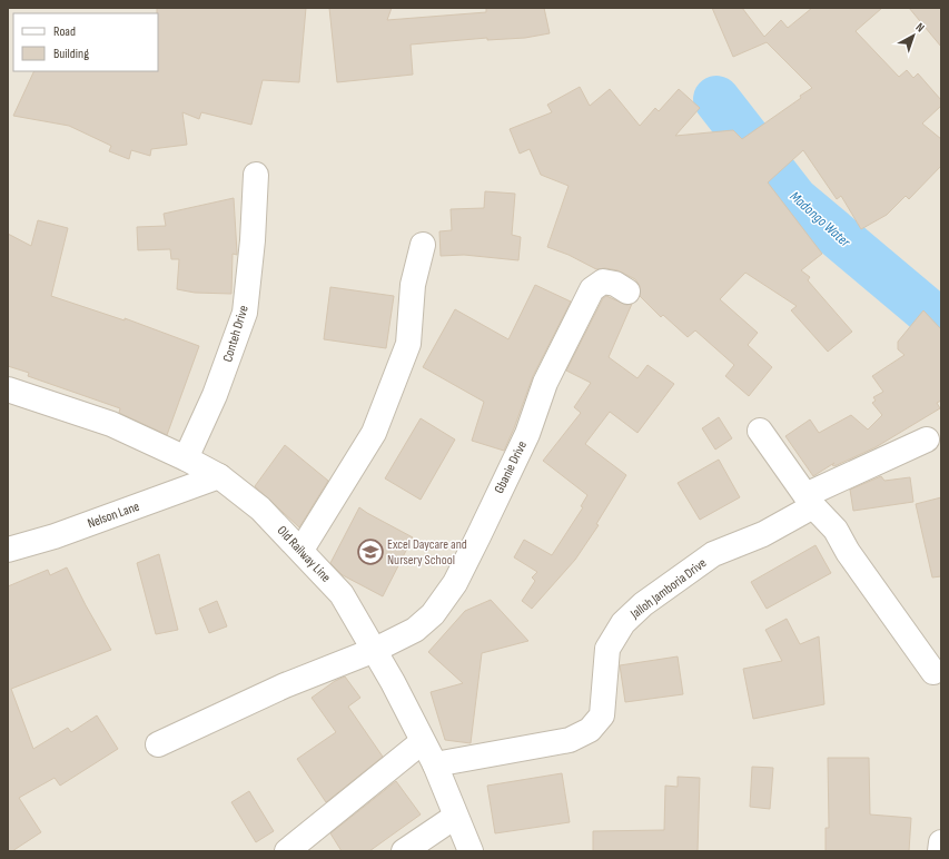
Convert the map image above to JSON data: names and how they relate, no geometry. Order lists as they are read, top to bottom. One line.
{"streets":{"street":["Conteh Drive","Gbanie Drive","Nelson Lane","Old Railway Line","Jalloh Jamboria Drive"]},"crossings":[["Conteh Drive","Old Railway Line"],["Gbanie Drive","Old Railway Line"],["Nelson Lane","Old Railway Line"],["Old Railway Line","Jalloh Jamboria Drive"]],"water":["Madongo Water"],"places":{"school or university":["Excel Daycare and Nursery School"]},"legend":["Road","Building"],"north":"top right"}
